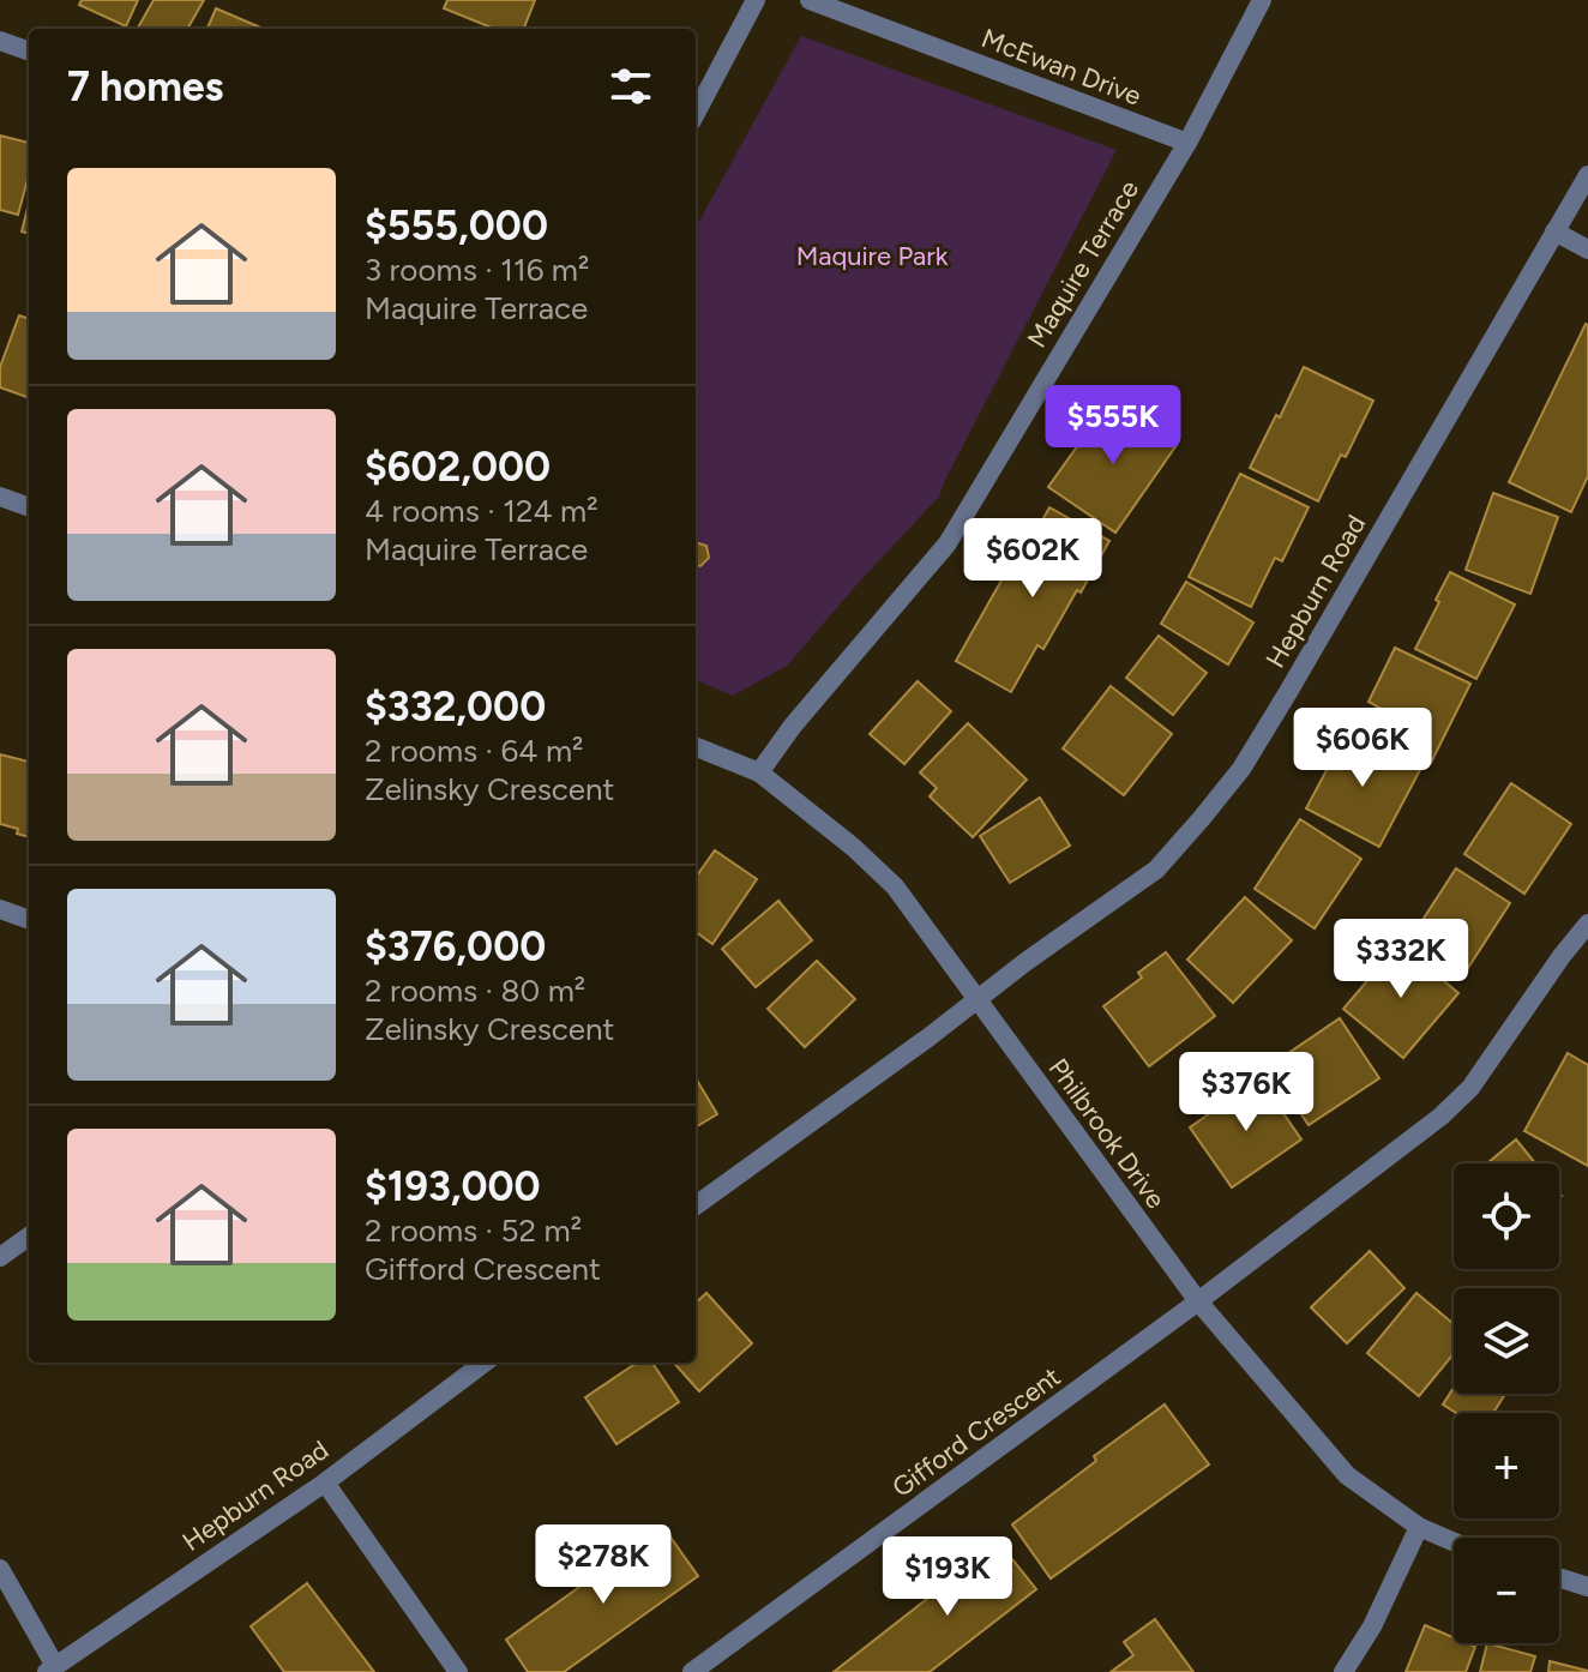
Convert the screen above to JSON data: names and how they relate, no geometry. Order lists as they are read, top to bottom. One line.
{"streets":{"street":["McEwan Drive","Maquire Terrace","Hepburn Road","Philbrook Drive","Gifford Crescent"]},"crossings":[["McEwan Drive","Maquire Terrace"],["Maquire Terrace","Philbrook Drive"],["Hepburn Road","Philbrook Drive"],["Philbrook Drive","Gifford Crescent"]],"parks":["Maquire Park"],"page":{"heading":"7 homes","list":[{"name":"$555,000","note":"3 rooms · 116 m² · Maquire Terrace"},{"name":"$602,000","note":"4 rooms · 124 m² · Maquire Terrace"},{"name":"$332,000","note":"2 rooms · 64 m² · Zelinsky Crescent"},{"name":"$376,000","note":"2 rooms · 80 m² · Zelinsky Crescent"},{"name":"$193,000","note":"2 rooms · 52 m² · Gifford Crescent"}],"price":["$555K","$602K","$606K","$332K","$376K","$278K","$193K"],"map_buttons":["+","−"]}}
